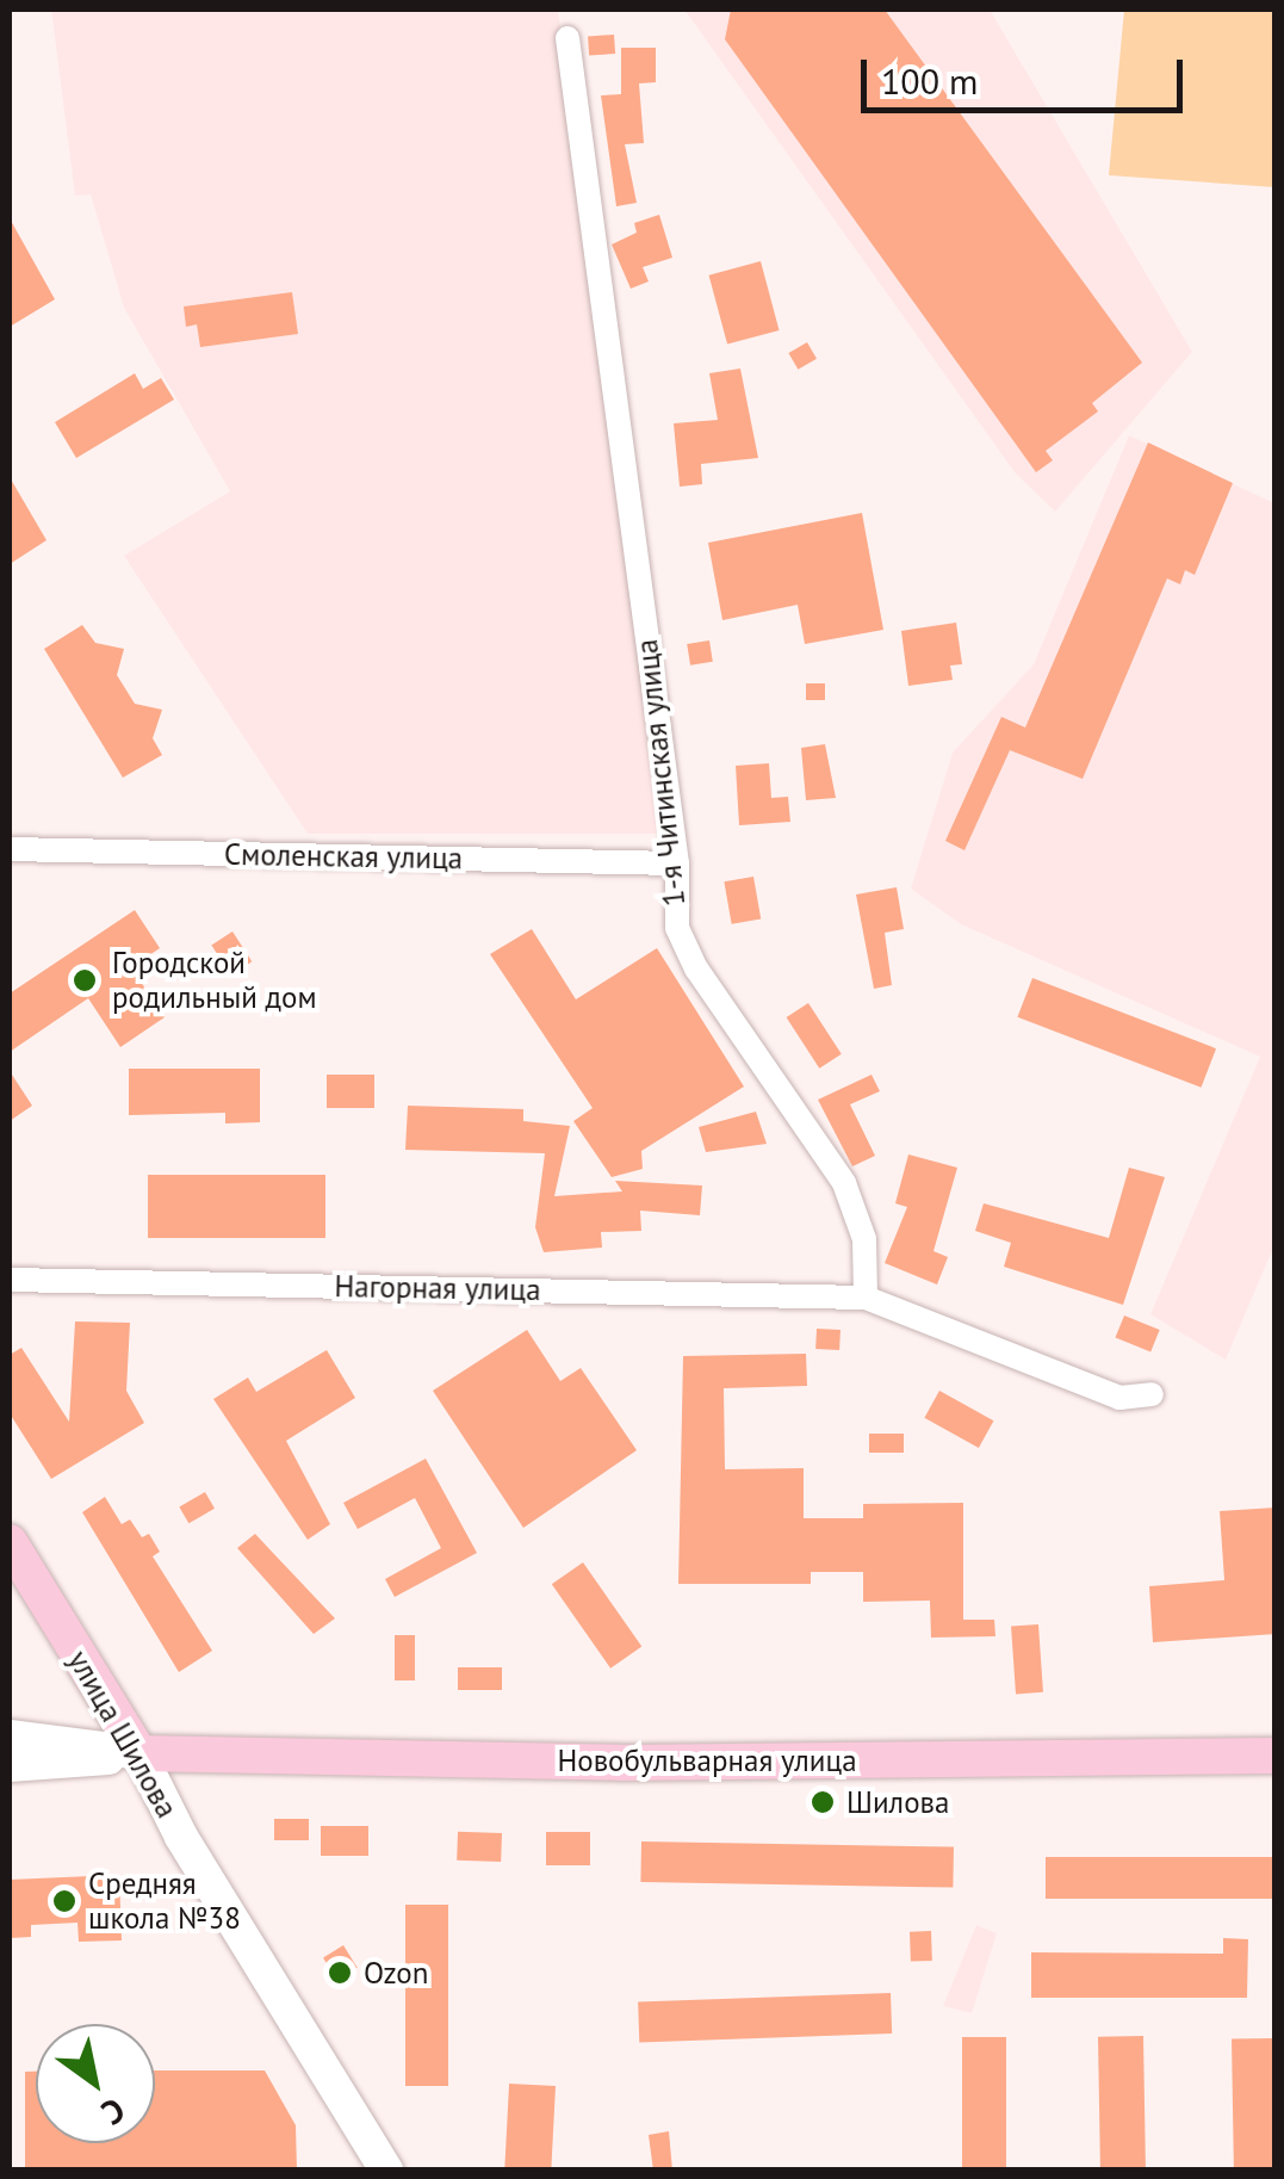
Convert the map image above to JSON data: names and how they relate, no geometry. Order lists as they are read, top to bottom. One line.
{"streets":{"main road":["улица Шилова","Новобульварная улица"],"street":["1-я Читинская улица","Смоленская улица","Нагорная улица"]},"crossings":[["1-я Читинская улица","Смоленская улица"],["1-я Читинская улица","Нагорная улица"],["улица Шилова","Новобульварная улица"]],"places":["Городской родильный дом","Шилова","Средняя школа №38","Ozon"],"scale_bar":"100 m","north":"bottom right"}
